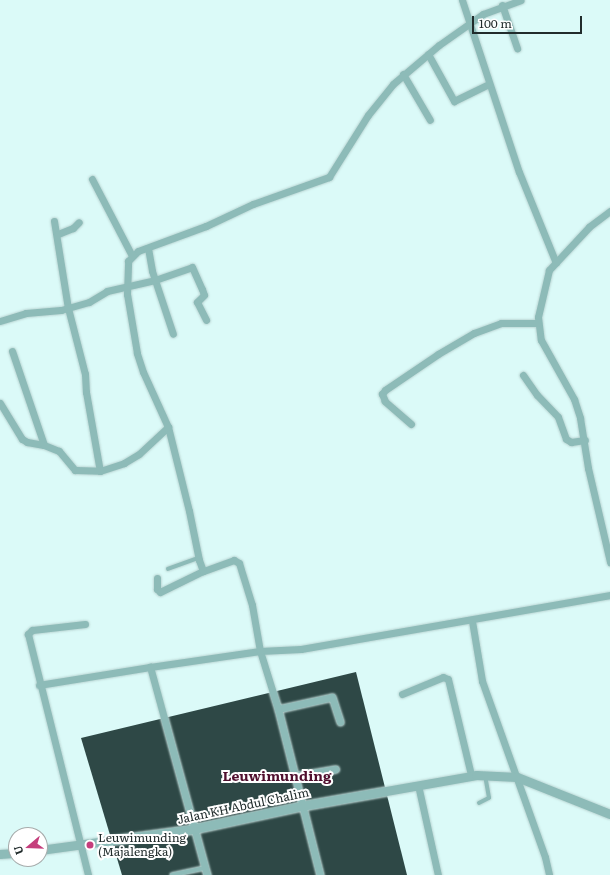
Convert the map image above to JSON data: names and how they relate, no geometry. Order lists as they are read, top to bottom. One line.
{"streets":{"street":["Jalan KH Abdul Chalim"]},"districts":["Leuwimunding"],"places":["Leuwimunding (Majalengka)"],"scale_bar":"100 m","north":"left"}
